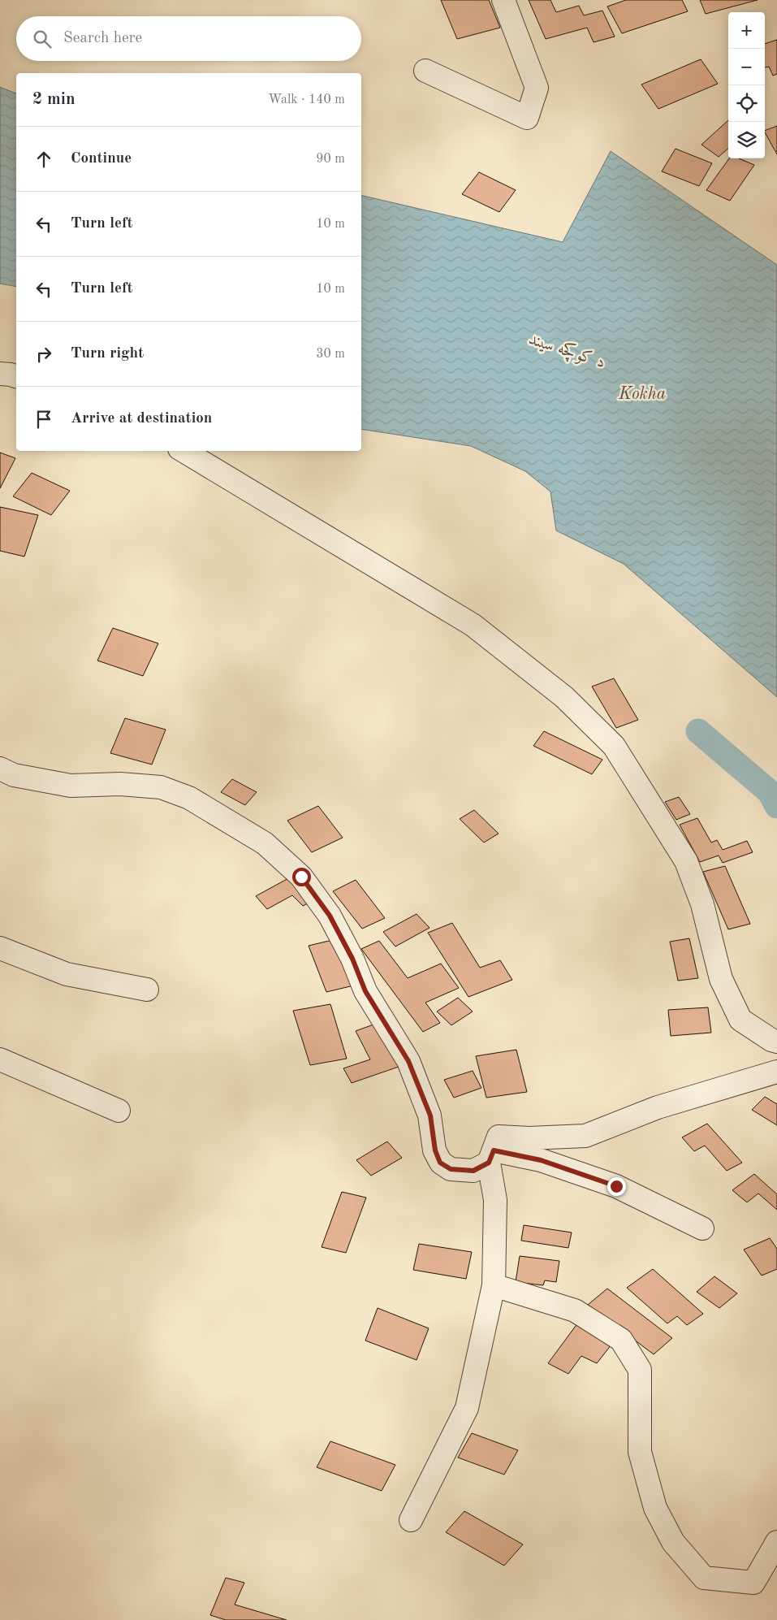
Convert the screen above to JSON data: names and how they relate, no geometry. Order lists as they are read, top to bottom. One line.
{"water":["د کوکچه سیند","Kokha"],"page":{"map_buttons":["+","−"],"search":"Search here","heading":["2 min","Walk · 140 m"],"list":[["Continue","90 m"],["Turn left","10 m"],["Turn left","10 m"],["Turn right","30 m"],"Arrive at destination"]}}
